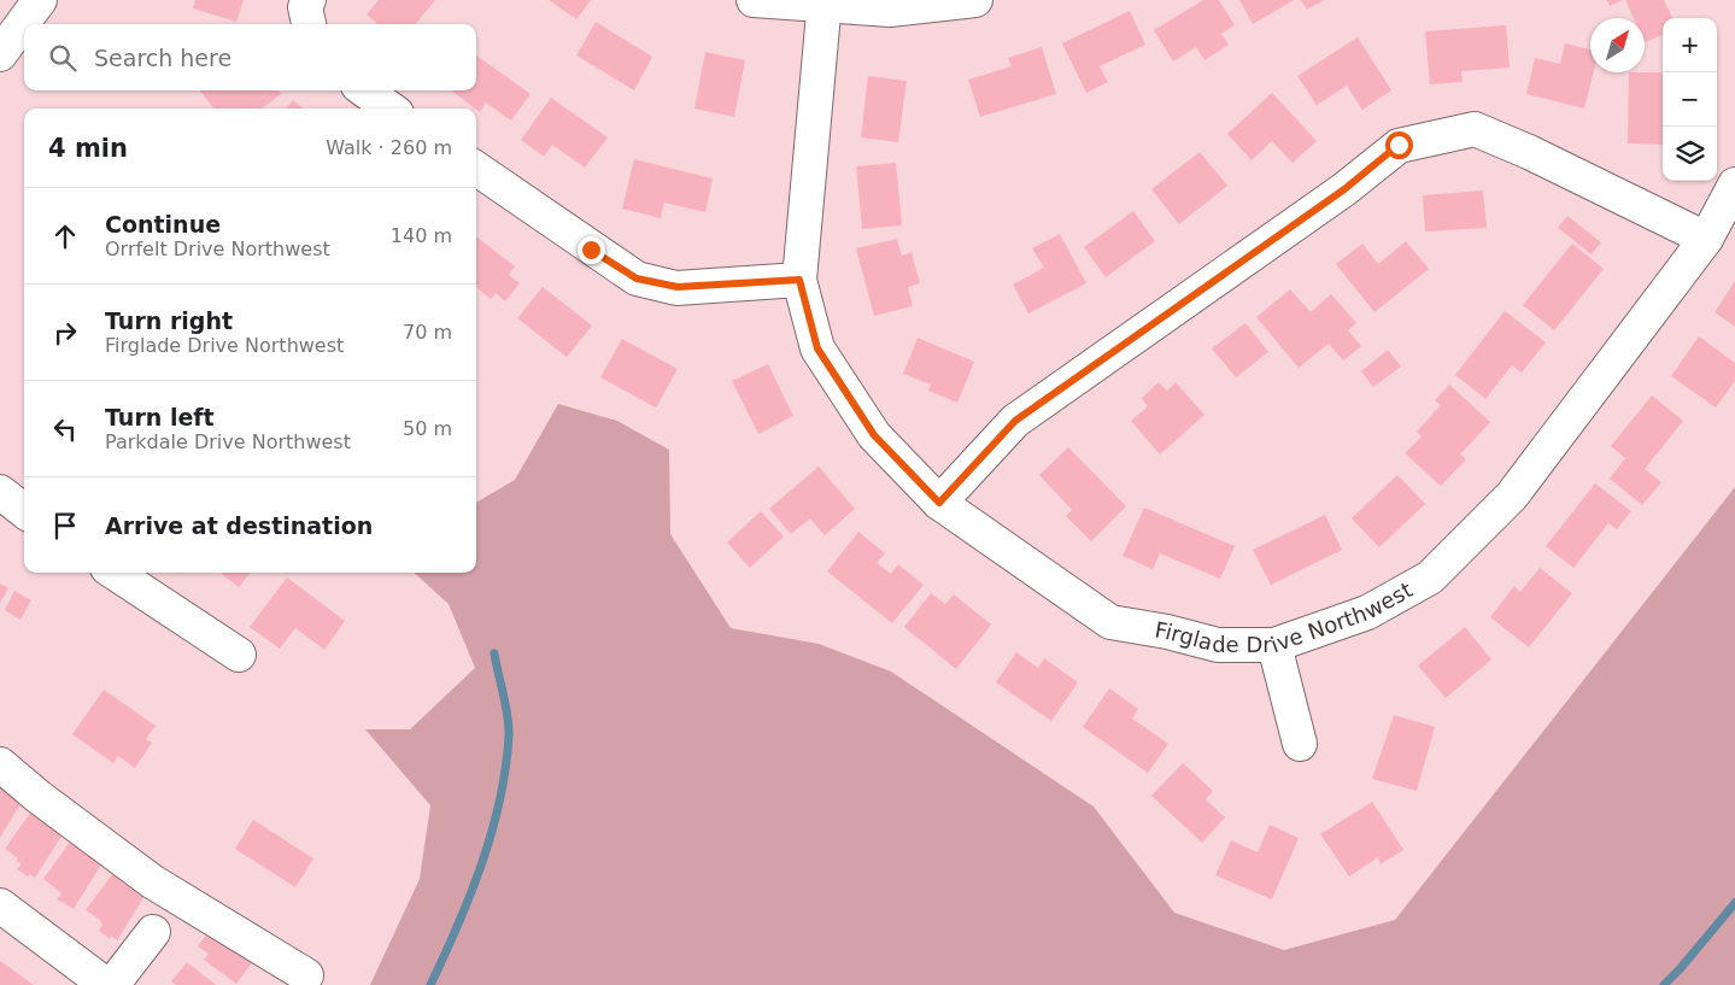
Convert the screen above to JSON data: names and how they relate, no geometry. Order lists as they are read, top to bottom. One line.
{"streets":{"street":["Firglade Drive Northwest"]},"north":"top right","page":{"map_buttons":["+","−"],"search":"Search here","heading":["4 min","Walk · 260 m"],"list":[["Continue","Orrfelt Drive Northwest","140 m"],["Turn right","Firglade Drive Northwest","70 m"],["Turn left","Parkdale Drive Northwest","50 m"],"Arrive at destination"]}}
